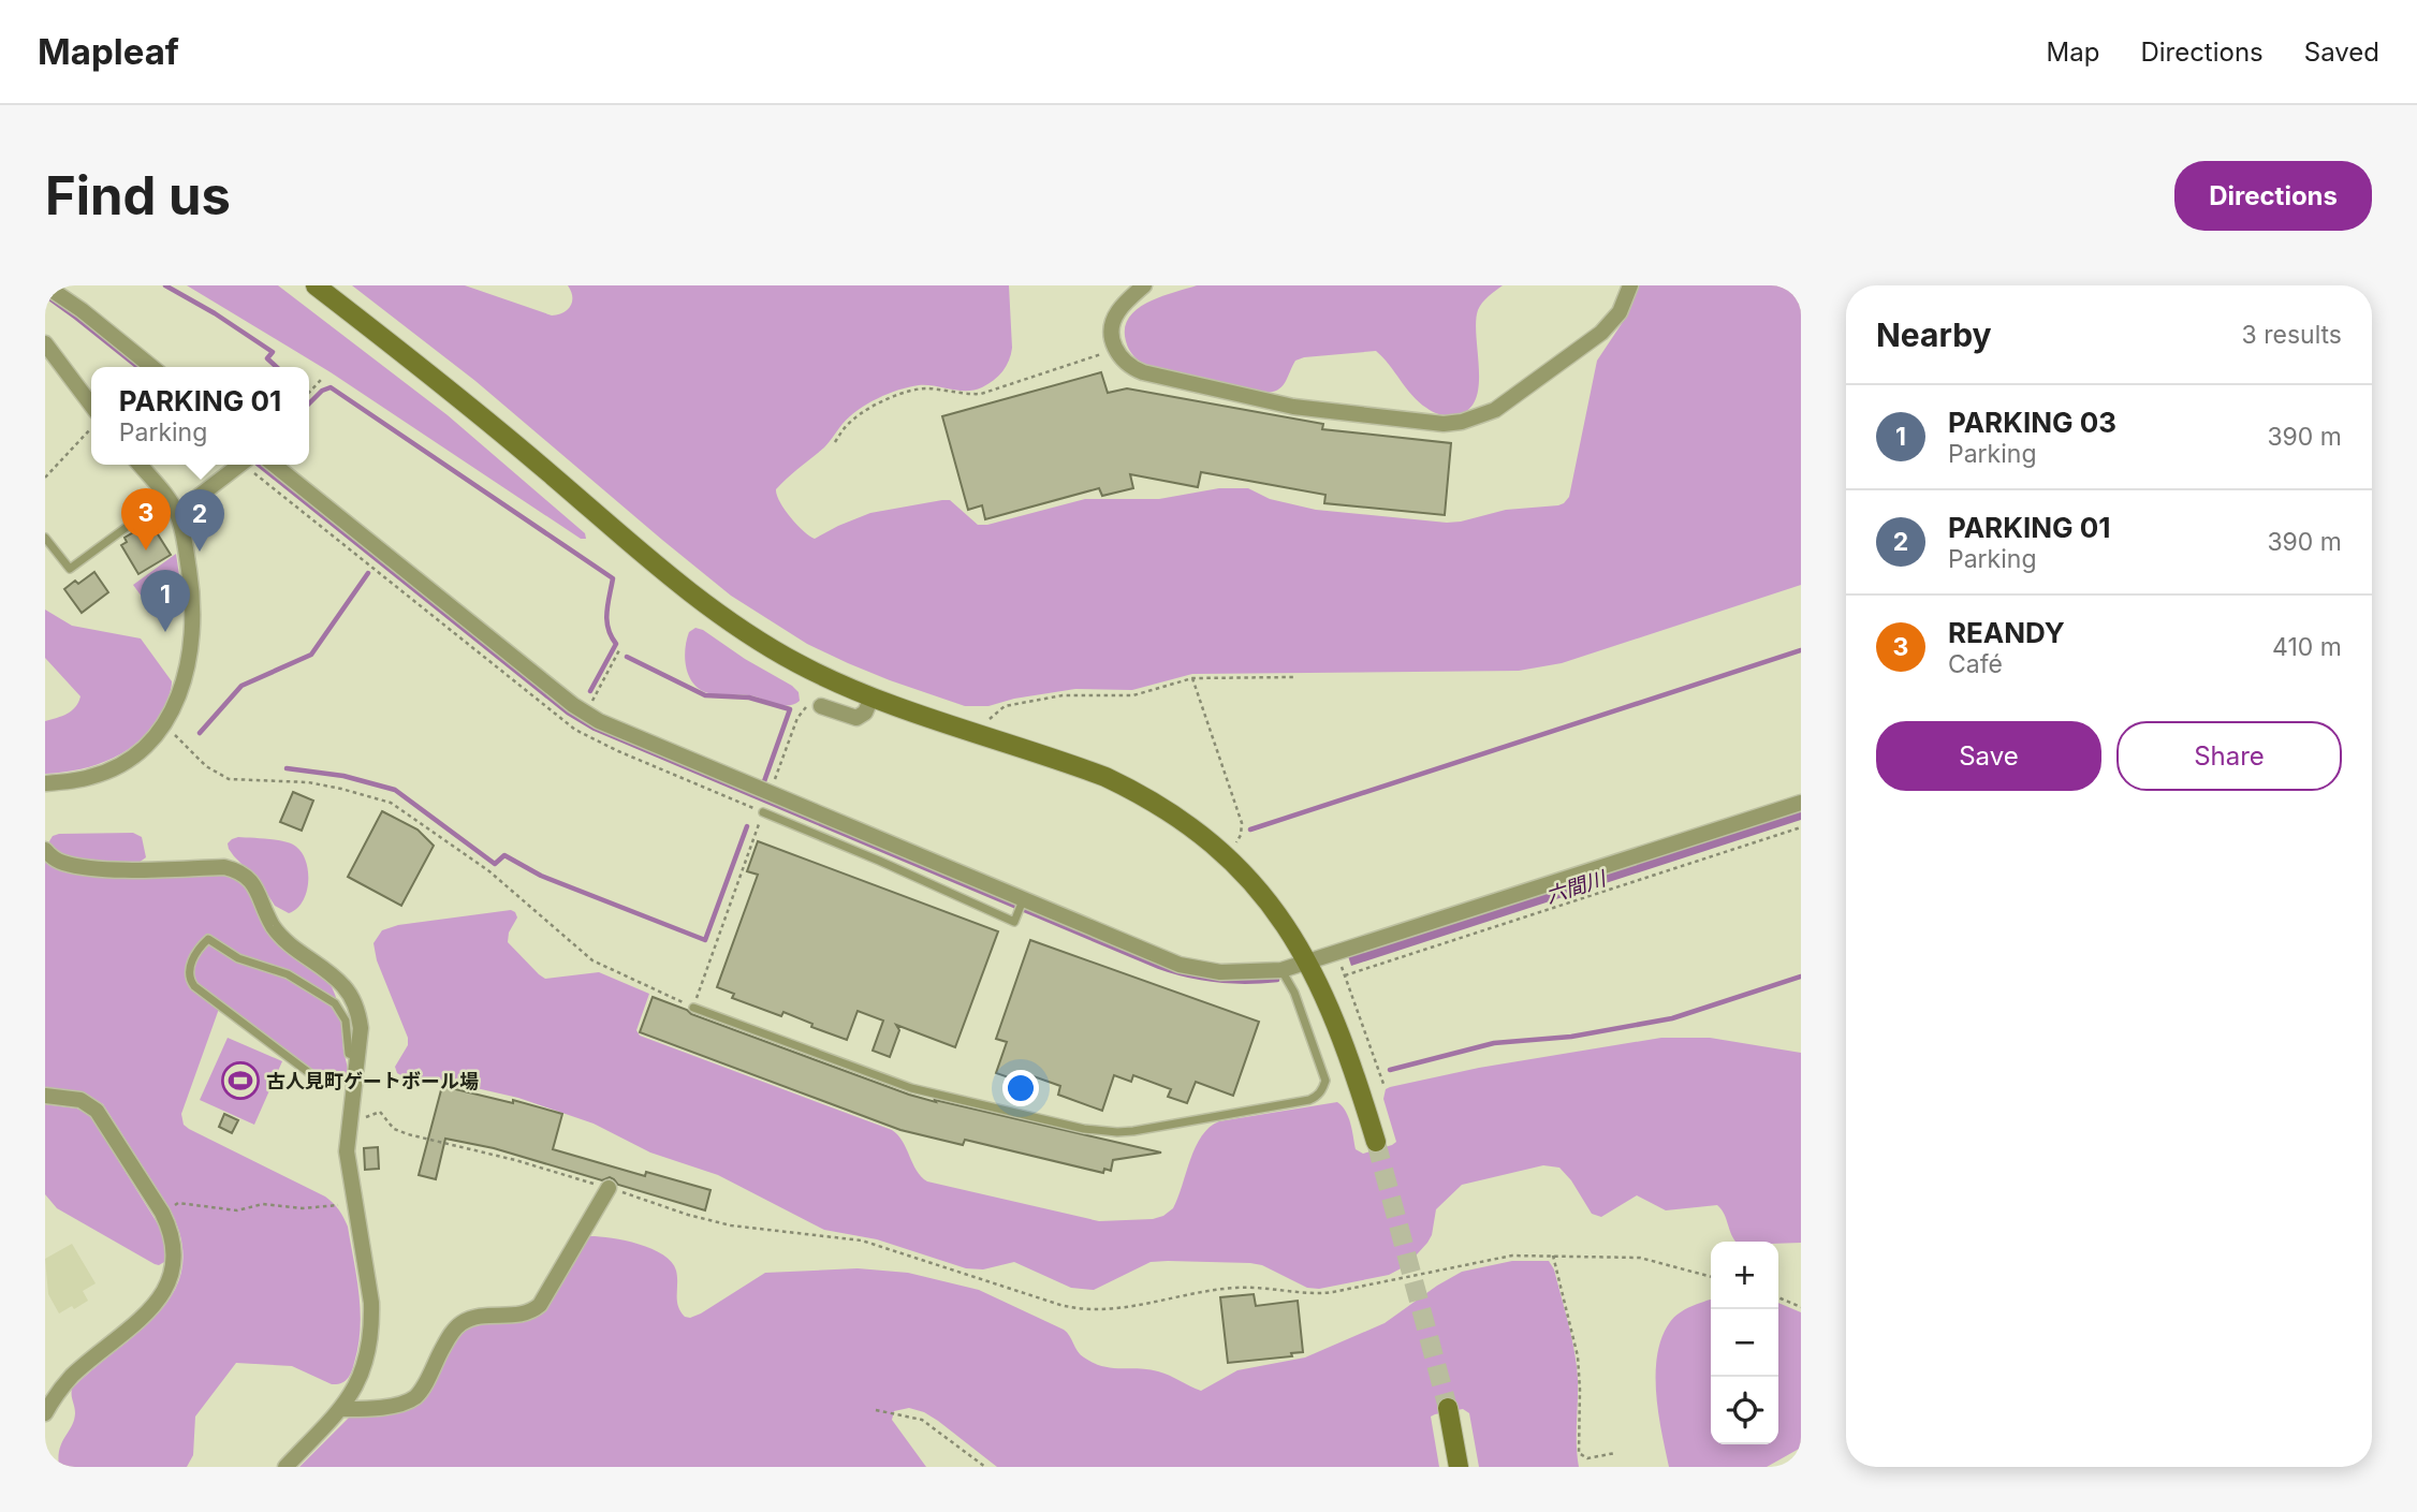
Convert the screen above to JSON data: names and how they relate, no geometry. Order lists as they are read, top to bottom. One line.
{"water":["六間川"],"places":{"sports":["古人見町ゲートボール場"]},"page":{"header":"Mapleaf","nav":["Map","Directions","Saved"],"buttons":["Directions",["Save","Share"]],"title":"Find us","heading":["Nearby","3 results"],"popup":["PARKING 01","Parking"],"list":[{"mark":"1","name":"PARKING 03","note":"Parking","value":"390 m"},{"mark":"2","name":"PARKING 01","note":"Parking","value":"390 m"},{"mark":"3","name":"REANDY","note":"Café","value":"410 m"}],"pins":["3","2","1"],"map_buttons":["+","−"]}}
